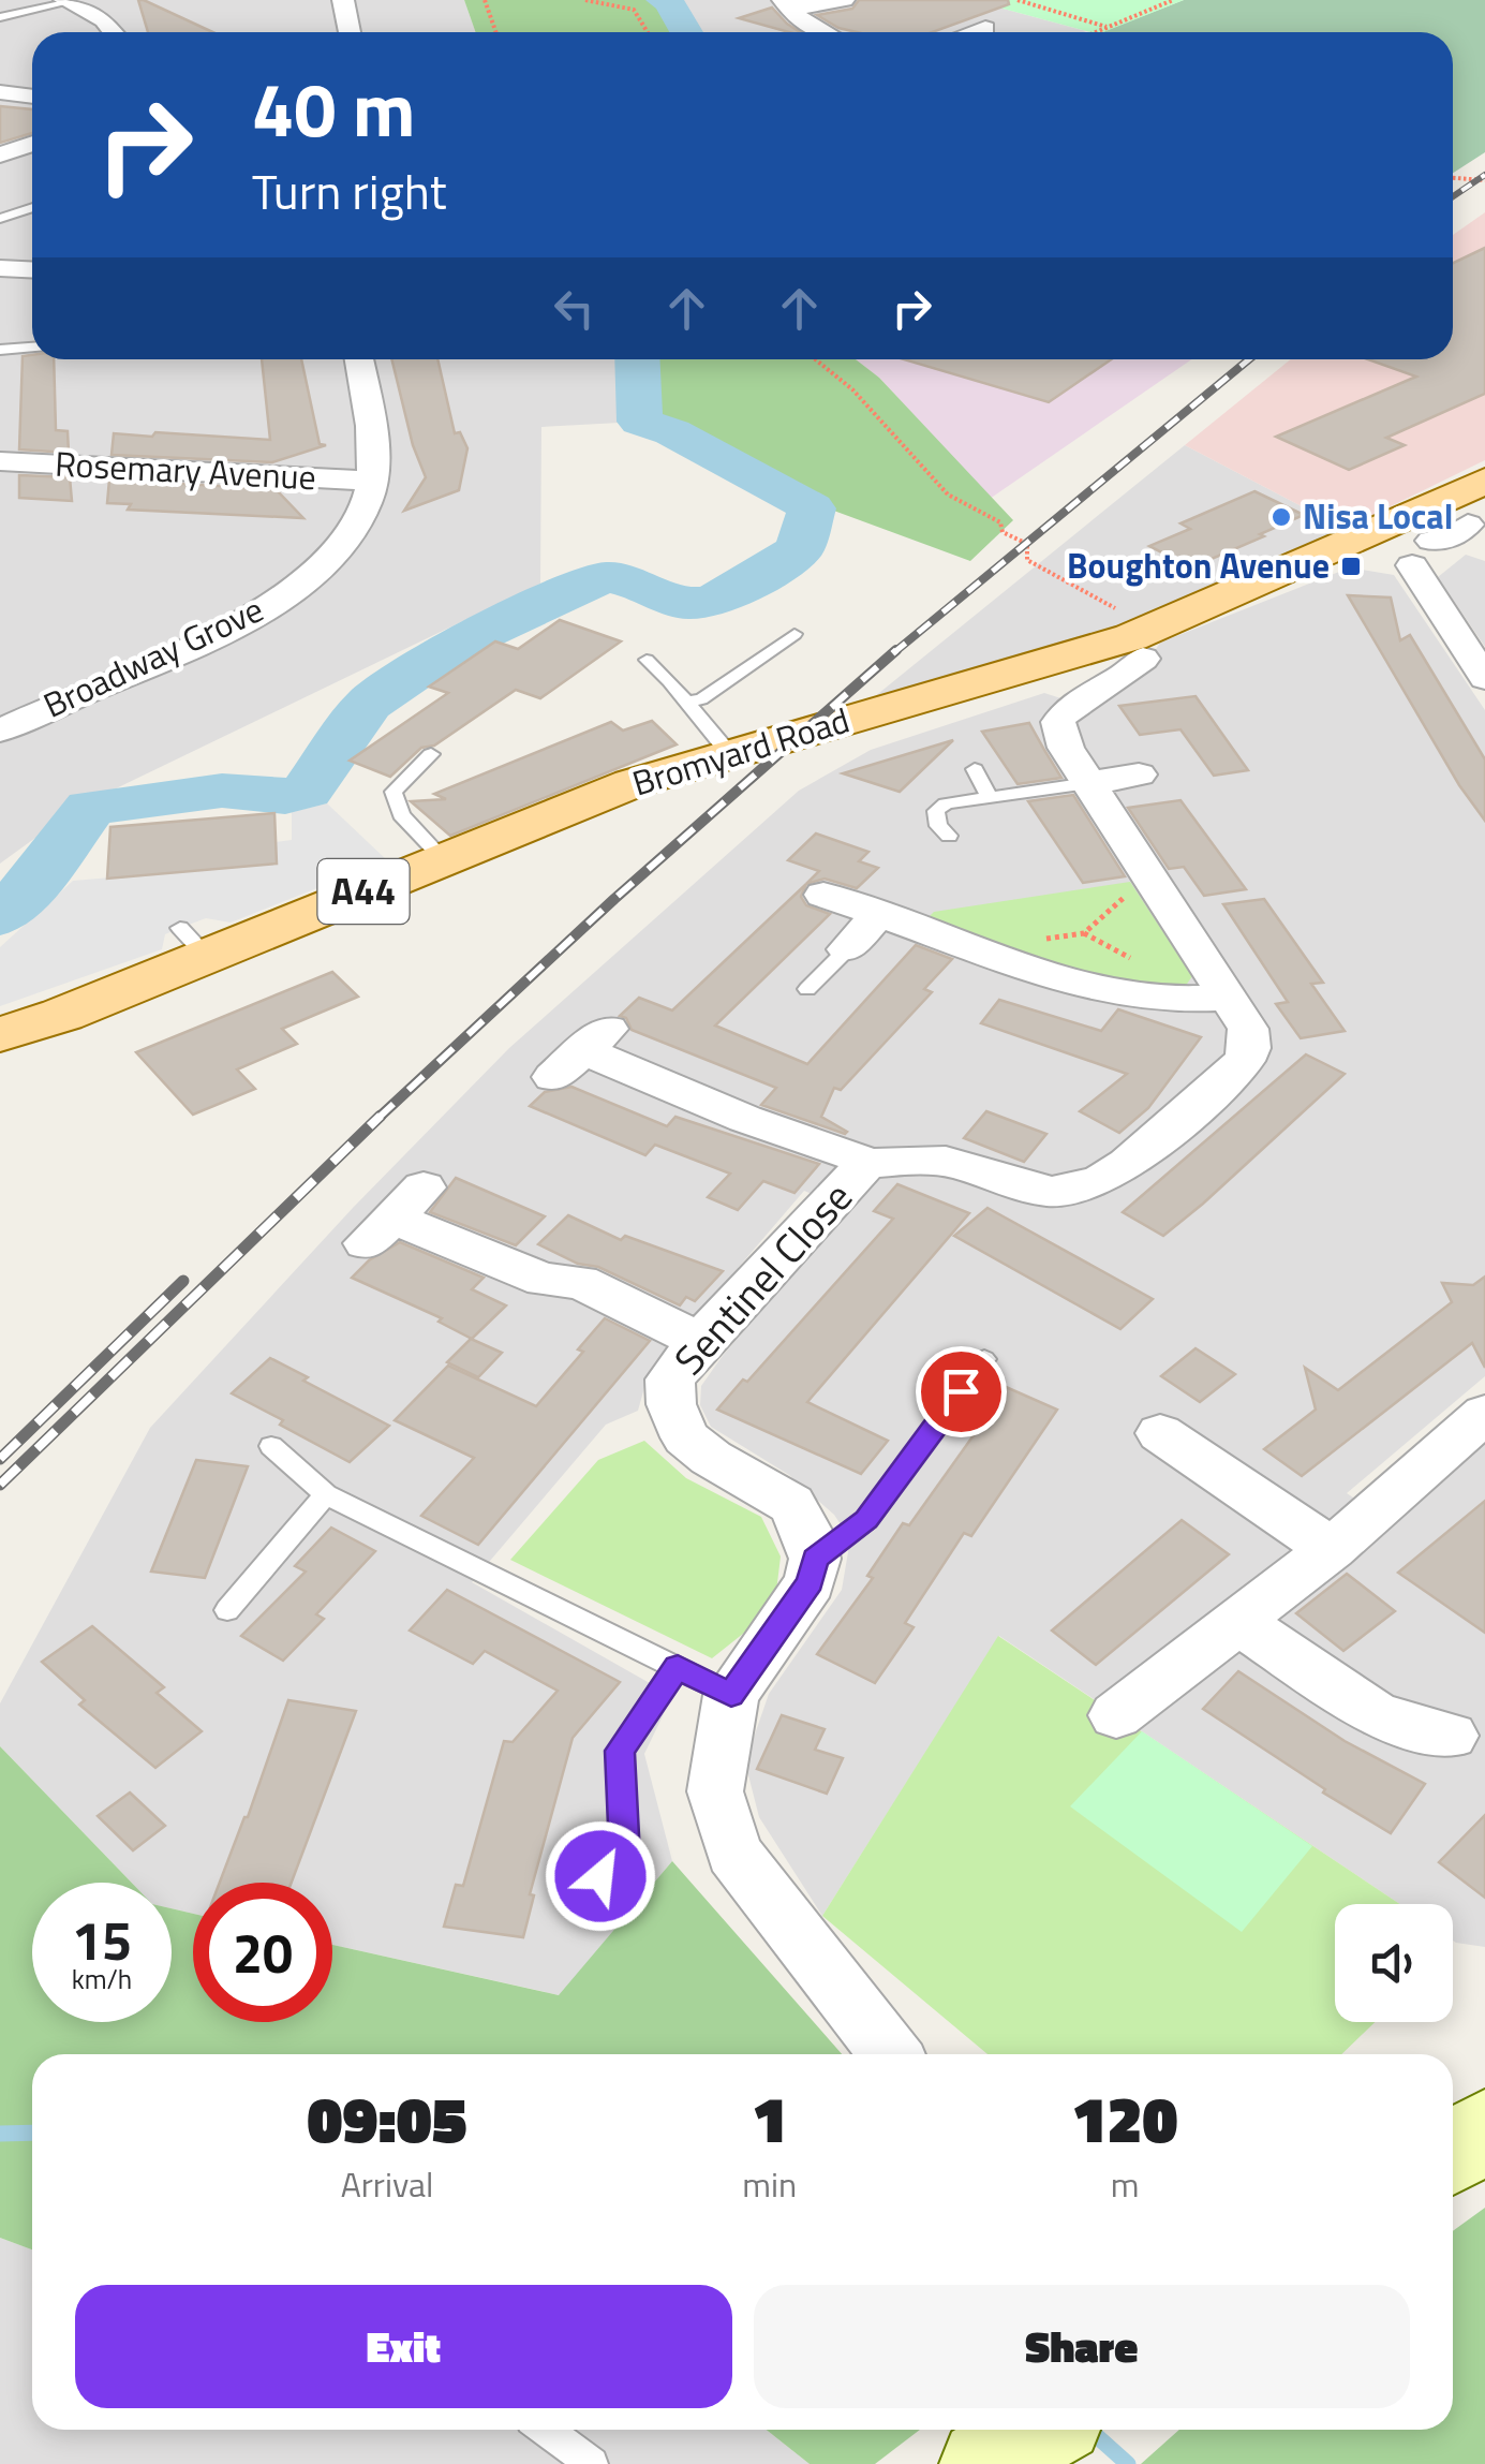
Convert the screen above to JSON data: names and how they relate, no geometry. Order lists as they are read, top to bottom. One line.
{"streets":{"main road":["Bromyard Road","A44"],"street":["Rosemary Avenue","Broadway Grove","Sentinel Close"]},"crossings":[["Rosemary Avenue","Broadway Grove"],["Bromyard Road","Sentinel Close"]],"places":{"other":["Nisa Local"],"transit":["Boughton Avenue"]},"page":{"turn":["40 m","Turn right"],"speed":"15 km/h","limit":"20","eta":["09:05","Arrival","1","min","120","m"],"buttons":["Exit","Share"]}}
